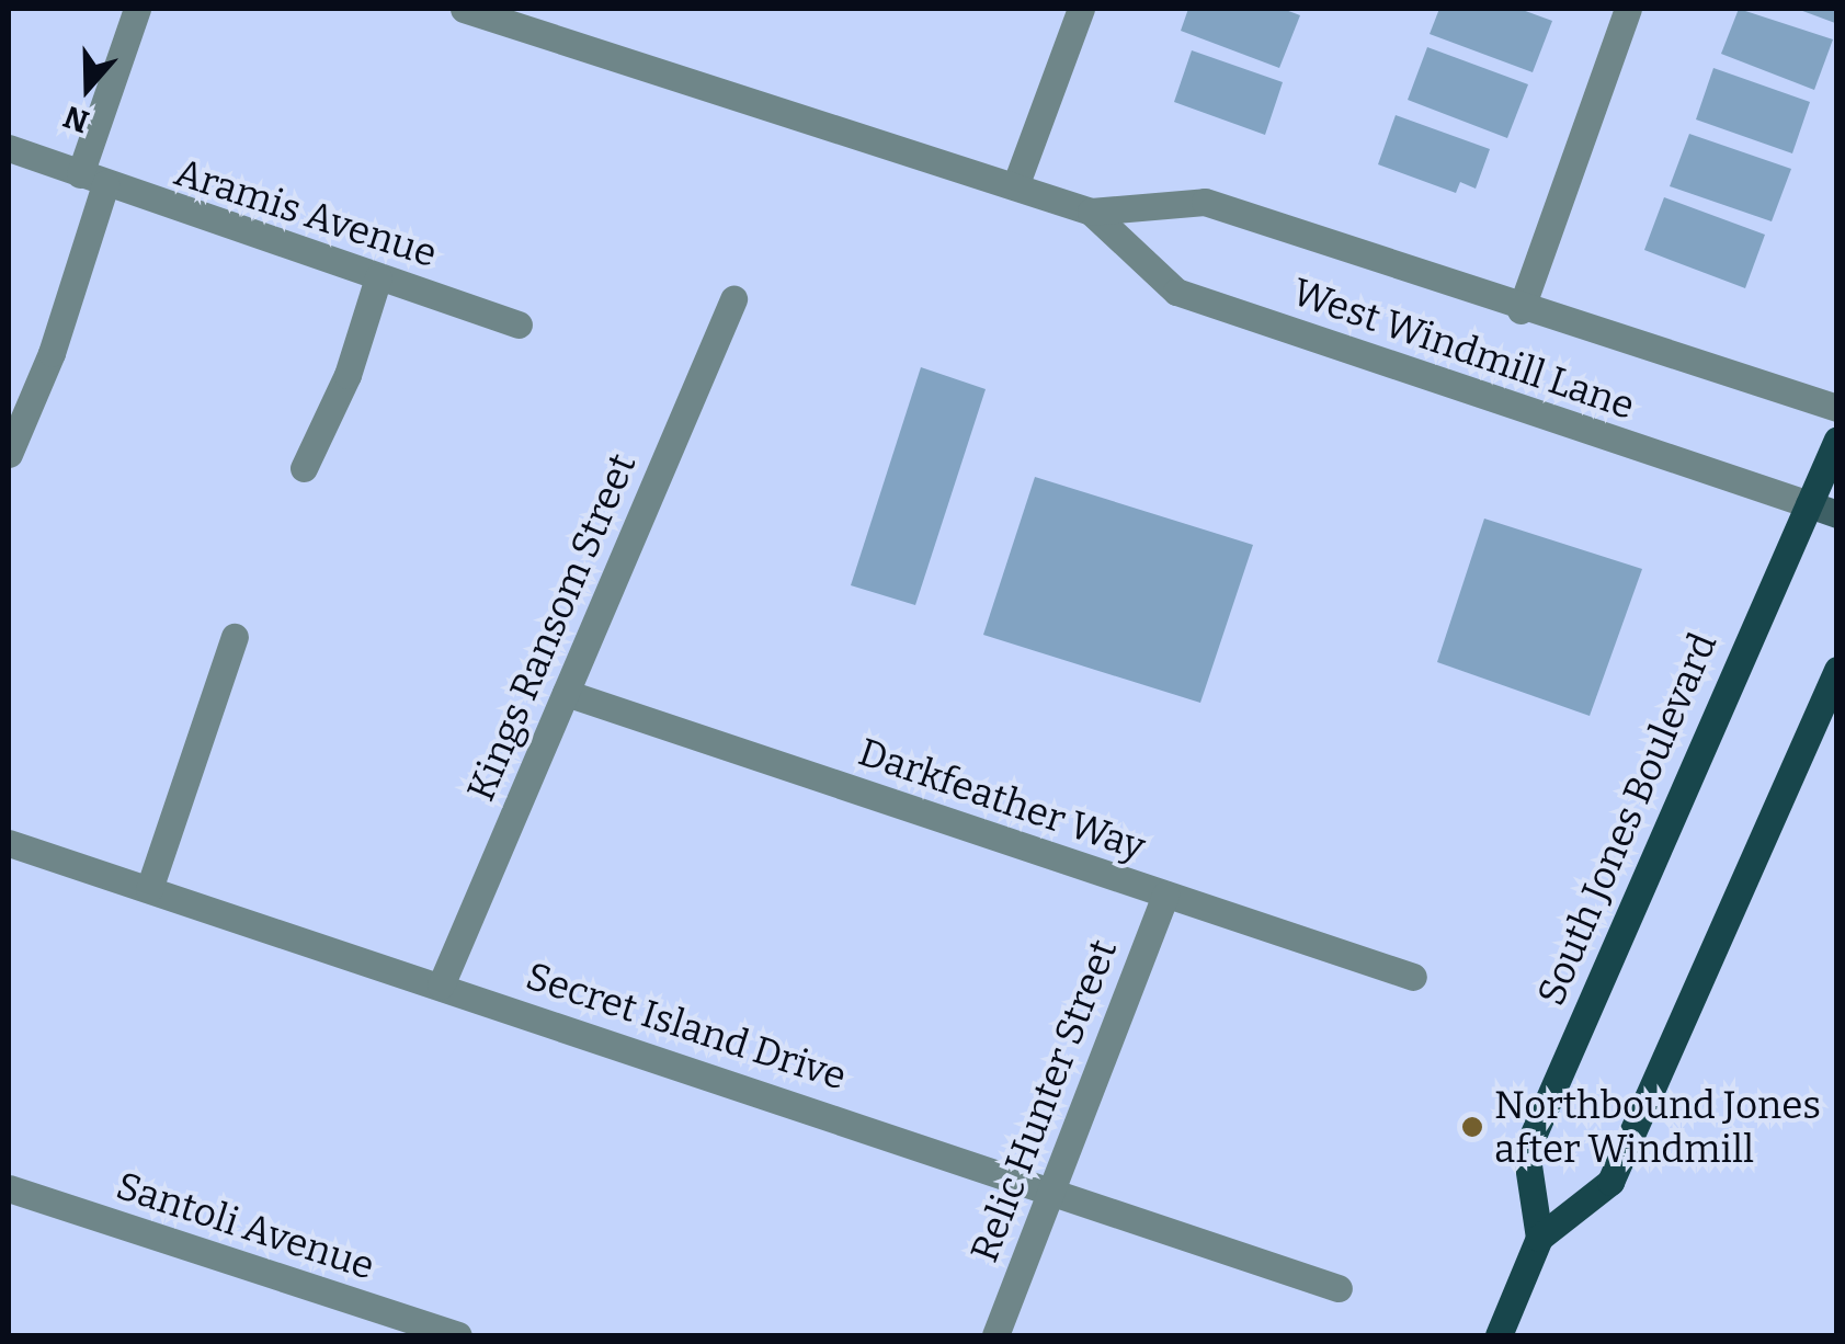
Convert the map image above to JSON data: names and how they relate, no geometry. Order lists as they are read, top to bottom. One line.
{"streets":{"main road":["West Windmill Lane","South Jones Boulevard"],"street":["Aramis Avenue","Kings Ransom Street","Darkfeather Way","Secret Island Drive","Relic Hunter Street","Santoli Avenue"]},"crossings":[["West Windmill Lane","South Jones Boulevard"],["Kings Ransom Street","Darkfeather Way"],["Kings Ransom Street","Secret Island Drive"],["Darkfeather Way","Relic Hunter Street"],["Secret Island Drive","Relic Hunter Street"]],"places":["Northbound Jones after Windmill"],"north":"bottom"}
